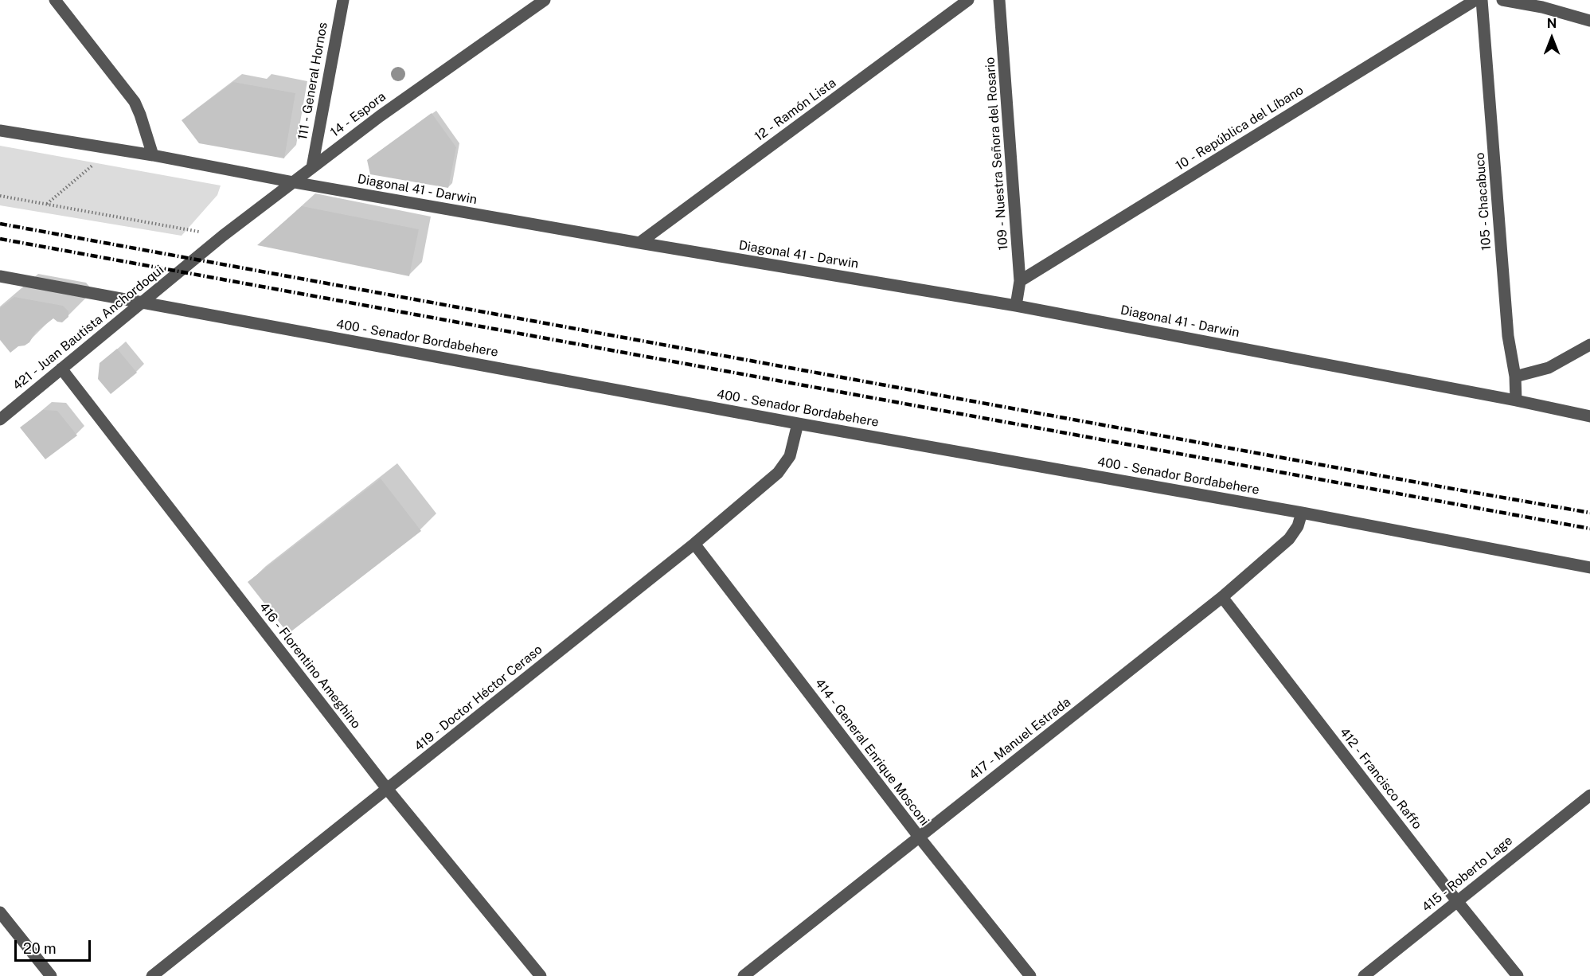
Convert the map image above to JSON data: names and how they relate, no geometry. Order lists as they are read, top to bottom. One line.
{"streets":{"street":["111 - General Hornos","12 - Ramón Lista","14 - Espora","10 - República del Líbano","109 - Nuestra Señora del Rosario","Diagonal 41 - Darwin","105 - Chacabuco","421 - Juan Bautista Anchordoqui","400 - Senador Bordabehere","416 - Florentino Ameghino","419 - Doctor Héctor Ceraso","417 - Manuel Estrada","414 - General Enrique Mosconi","412 - Francisco Raffo","415 - Roberto Lage"]},"crossings":[["111 - General Hornos","14 - Espora"],["12 - Ramón Lista","Diagonal 41 - Darwin"],["14 - Espora","Diagonal 41 - Darwin"],["14 - Espora","421 - Juan Bautista Anchordoqui"],["10 - República del Líbano","109 - Nuestra Señora del Rosario"],["109 - Nuestra Señora del Rosario","Diagonal 41 - Darwin"],["Diagonal 41 - Darwin","105 - Chacabuco"],["421 - Juan Bautista Anchordoqui","400 - Senador Bordabehere"],["421 - Juan Bautista Anchordoqui","416 - Florentino Ameghino"],["400 - Senador Bordabehere","419 - Doctor Héctor Ceraso"],["400 - Senador Bordabehere","417 - Manuel Estrada"],["416 - Florentino Ameghino","419 - Doctor Héctor Ceraso"],["419 - Doctor Héctor Ceraso","414 - General Enrique Mosconi"],["417 - Manuel Estrada","414 - General Enrique Mosconi"],["417 - Manuel Estrada","412 - Francisco Raffo"],["412 - Francisco Raffo","415 - Roberto Lage"]],"scale_bar":"20 m","north":"top"}
